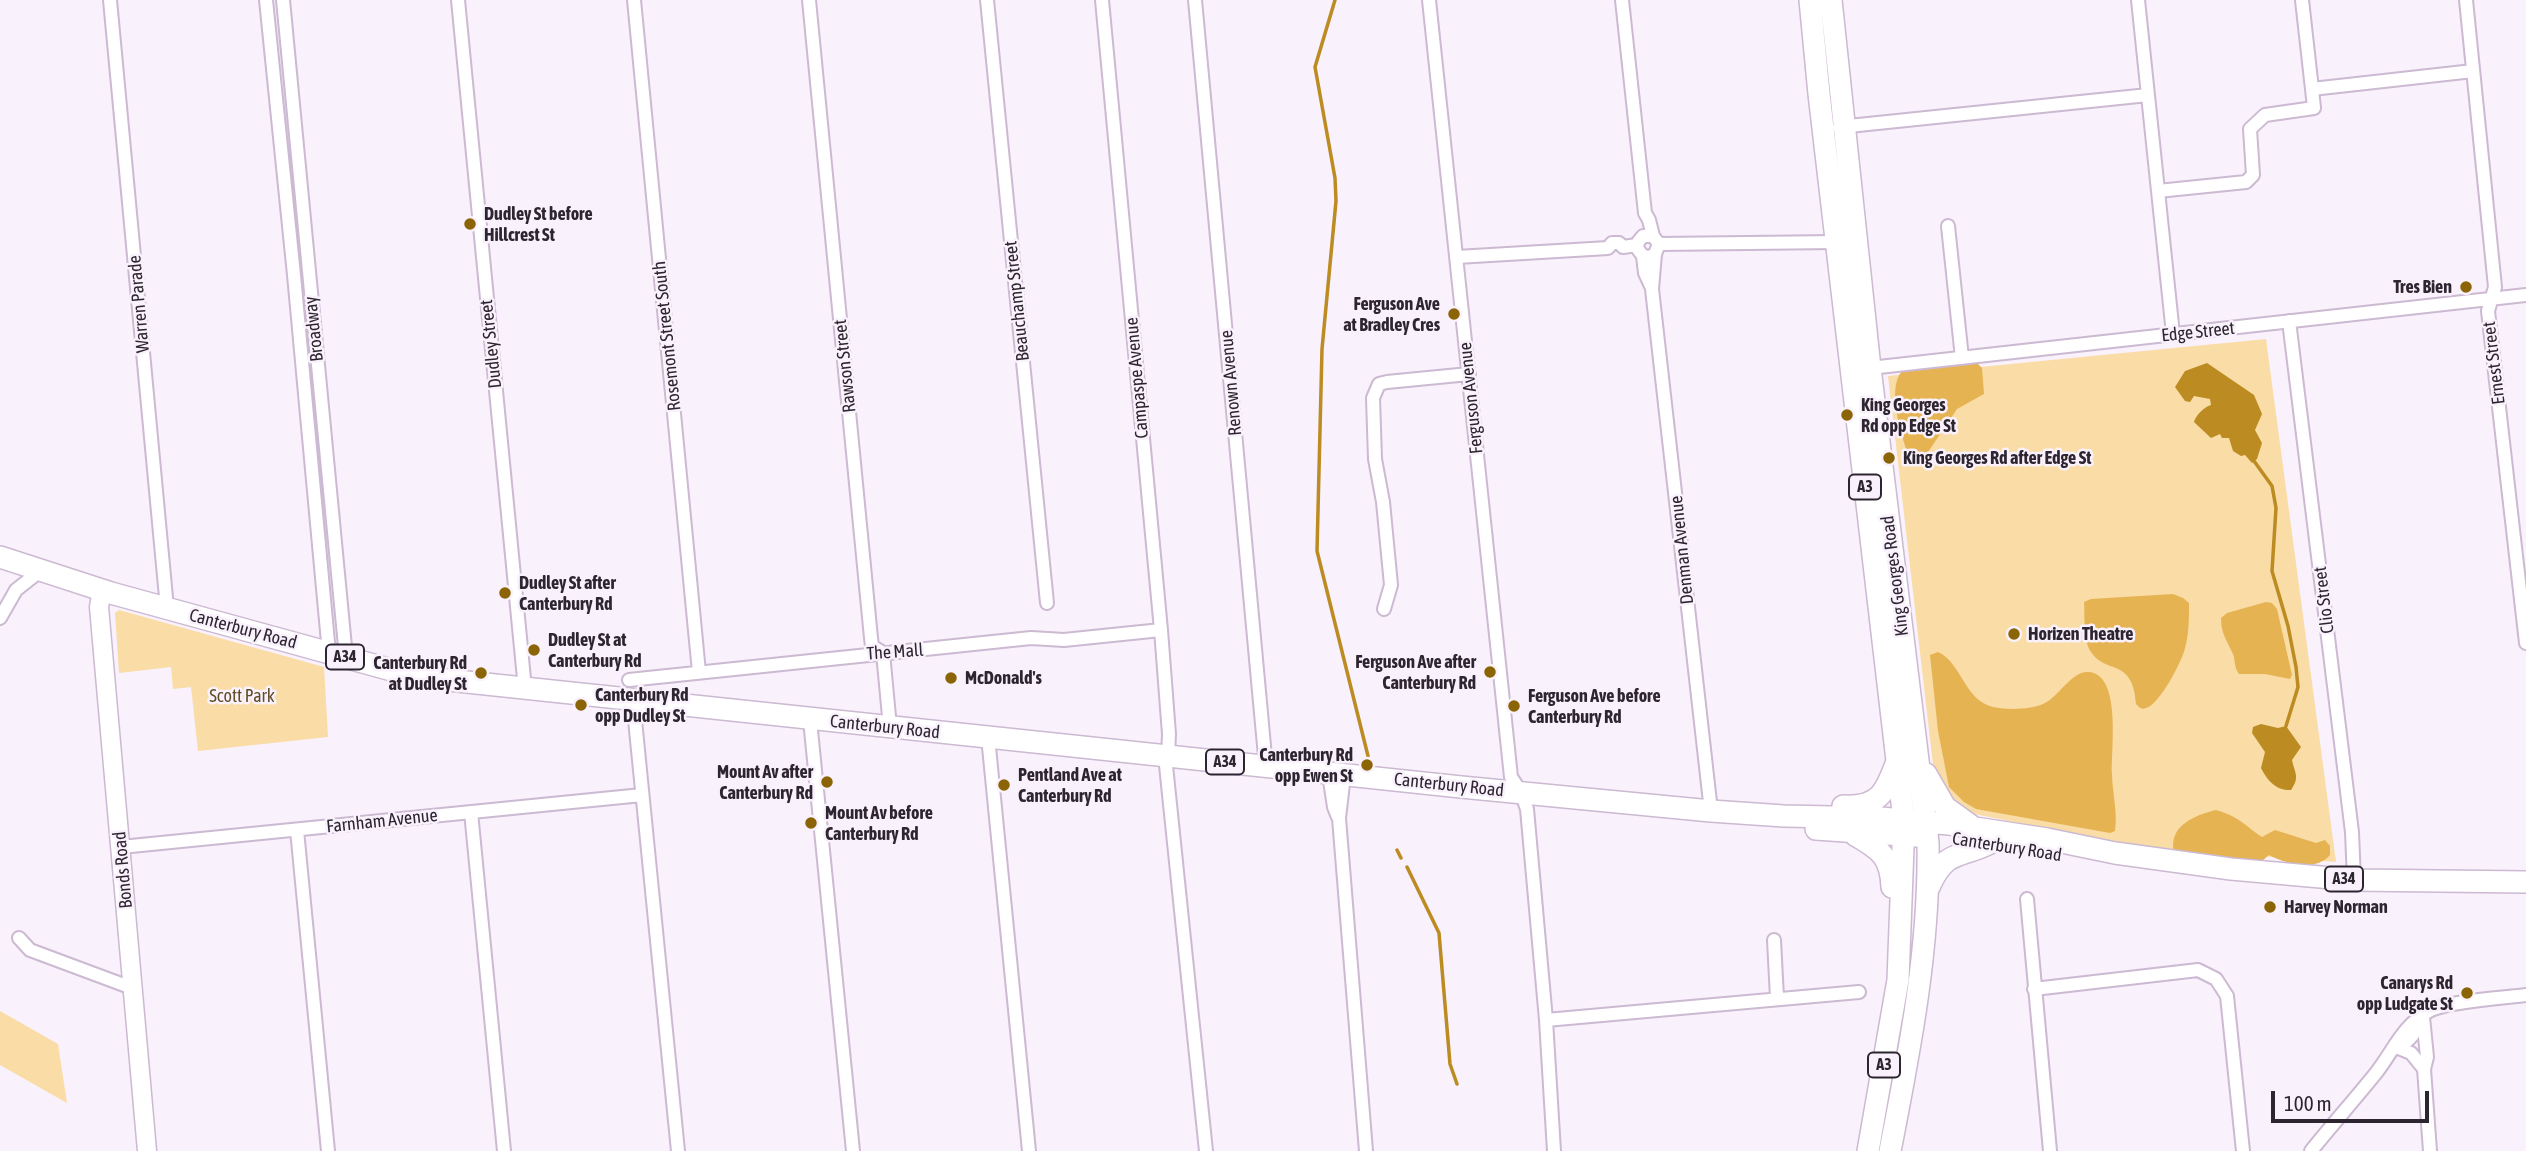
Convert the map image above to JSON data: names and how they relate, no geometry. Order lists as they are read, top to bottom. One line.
{"streets":{"highway":["A3","King Georges Road","Canterbury Road","A34"],"main road":["Bonds Road"],"street":["Beauchamp Street","Warren Parade","Broadway","Edge Street","Rosemont Street South","Dudley Street","Ernest Street","Rawson Street","Campaspe Avenue","Renown Avenue","Ferguson Avenue","Denman Avenue","Clio Street","The Mall","Farnham Avenue"]},"crossings":[["Warren Parade","Canterbury Road"],["Broadway","Canterbury Road"],["Edge Street","Ernest Street"],["Edge Street","King Georges Road"],["Edge Street","Clio Street"],["Rosemont Street South","The Mall"],["Dudley Street","Canterbury Road"],["Rawson Street","Canterbury Road"],["Rawson Street","The Mall"],["Campaspe Avenue","Canterbury Road"],["Campaspe Avenue","The Mall"],["Renown Avenue","Canterbury Road"],["Ferguson Avenue","Canterbury Road"],["Denman Avenue","Canterbury Road"],["King Georges Road","Canterbury Road"],["Clio Street","Canterbury Road"],["Canterbury Road","The Mall"],["Canterbury Road","Bonds Road"],["Farnham Avenue","Bonds Road"]],"parks":["Scott Park"],"places":["Dudley St before Hillcrest St","Tres Bien","Ferguson Ave at Bradley Cres","King Georges Rd opp Edge St","King Georges Rd after Edge St","Dudley St after Canterbury Rd","Horizen Theatre","Dudley St at Canterbury Rd","Ferguson Ave after Canterbury Rd","Canterbury Rd at Dudley St","McDonald's","Canterbury Rd opp Dudley St","Ferguson Ave before Canterbury Rd","Canterbury Rd opp Ewen St","Mount Av after Canterbury Rd","Pentland Ave at Canterbury Rd","Mount Av before Canterbury Rd","Harvey Norman","Canarys Rd opp Ludgate St"],"scale_bar":"100 m"}
